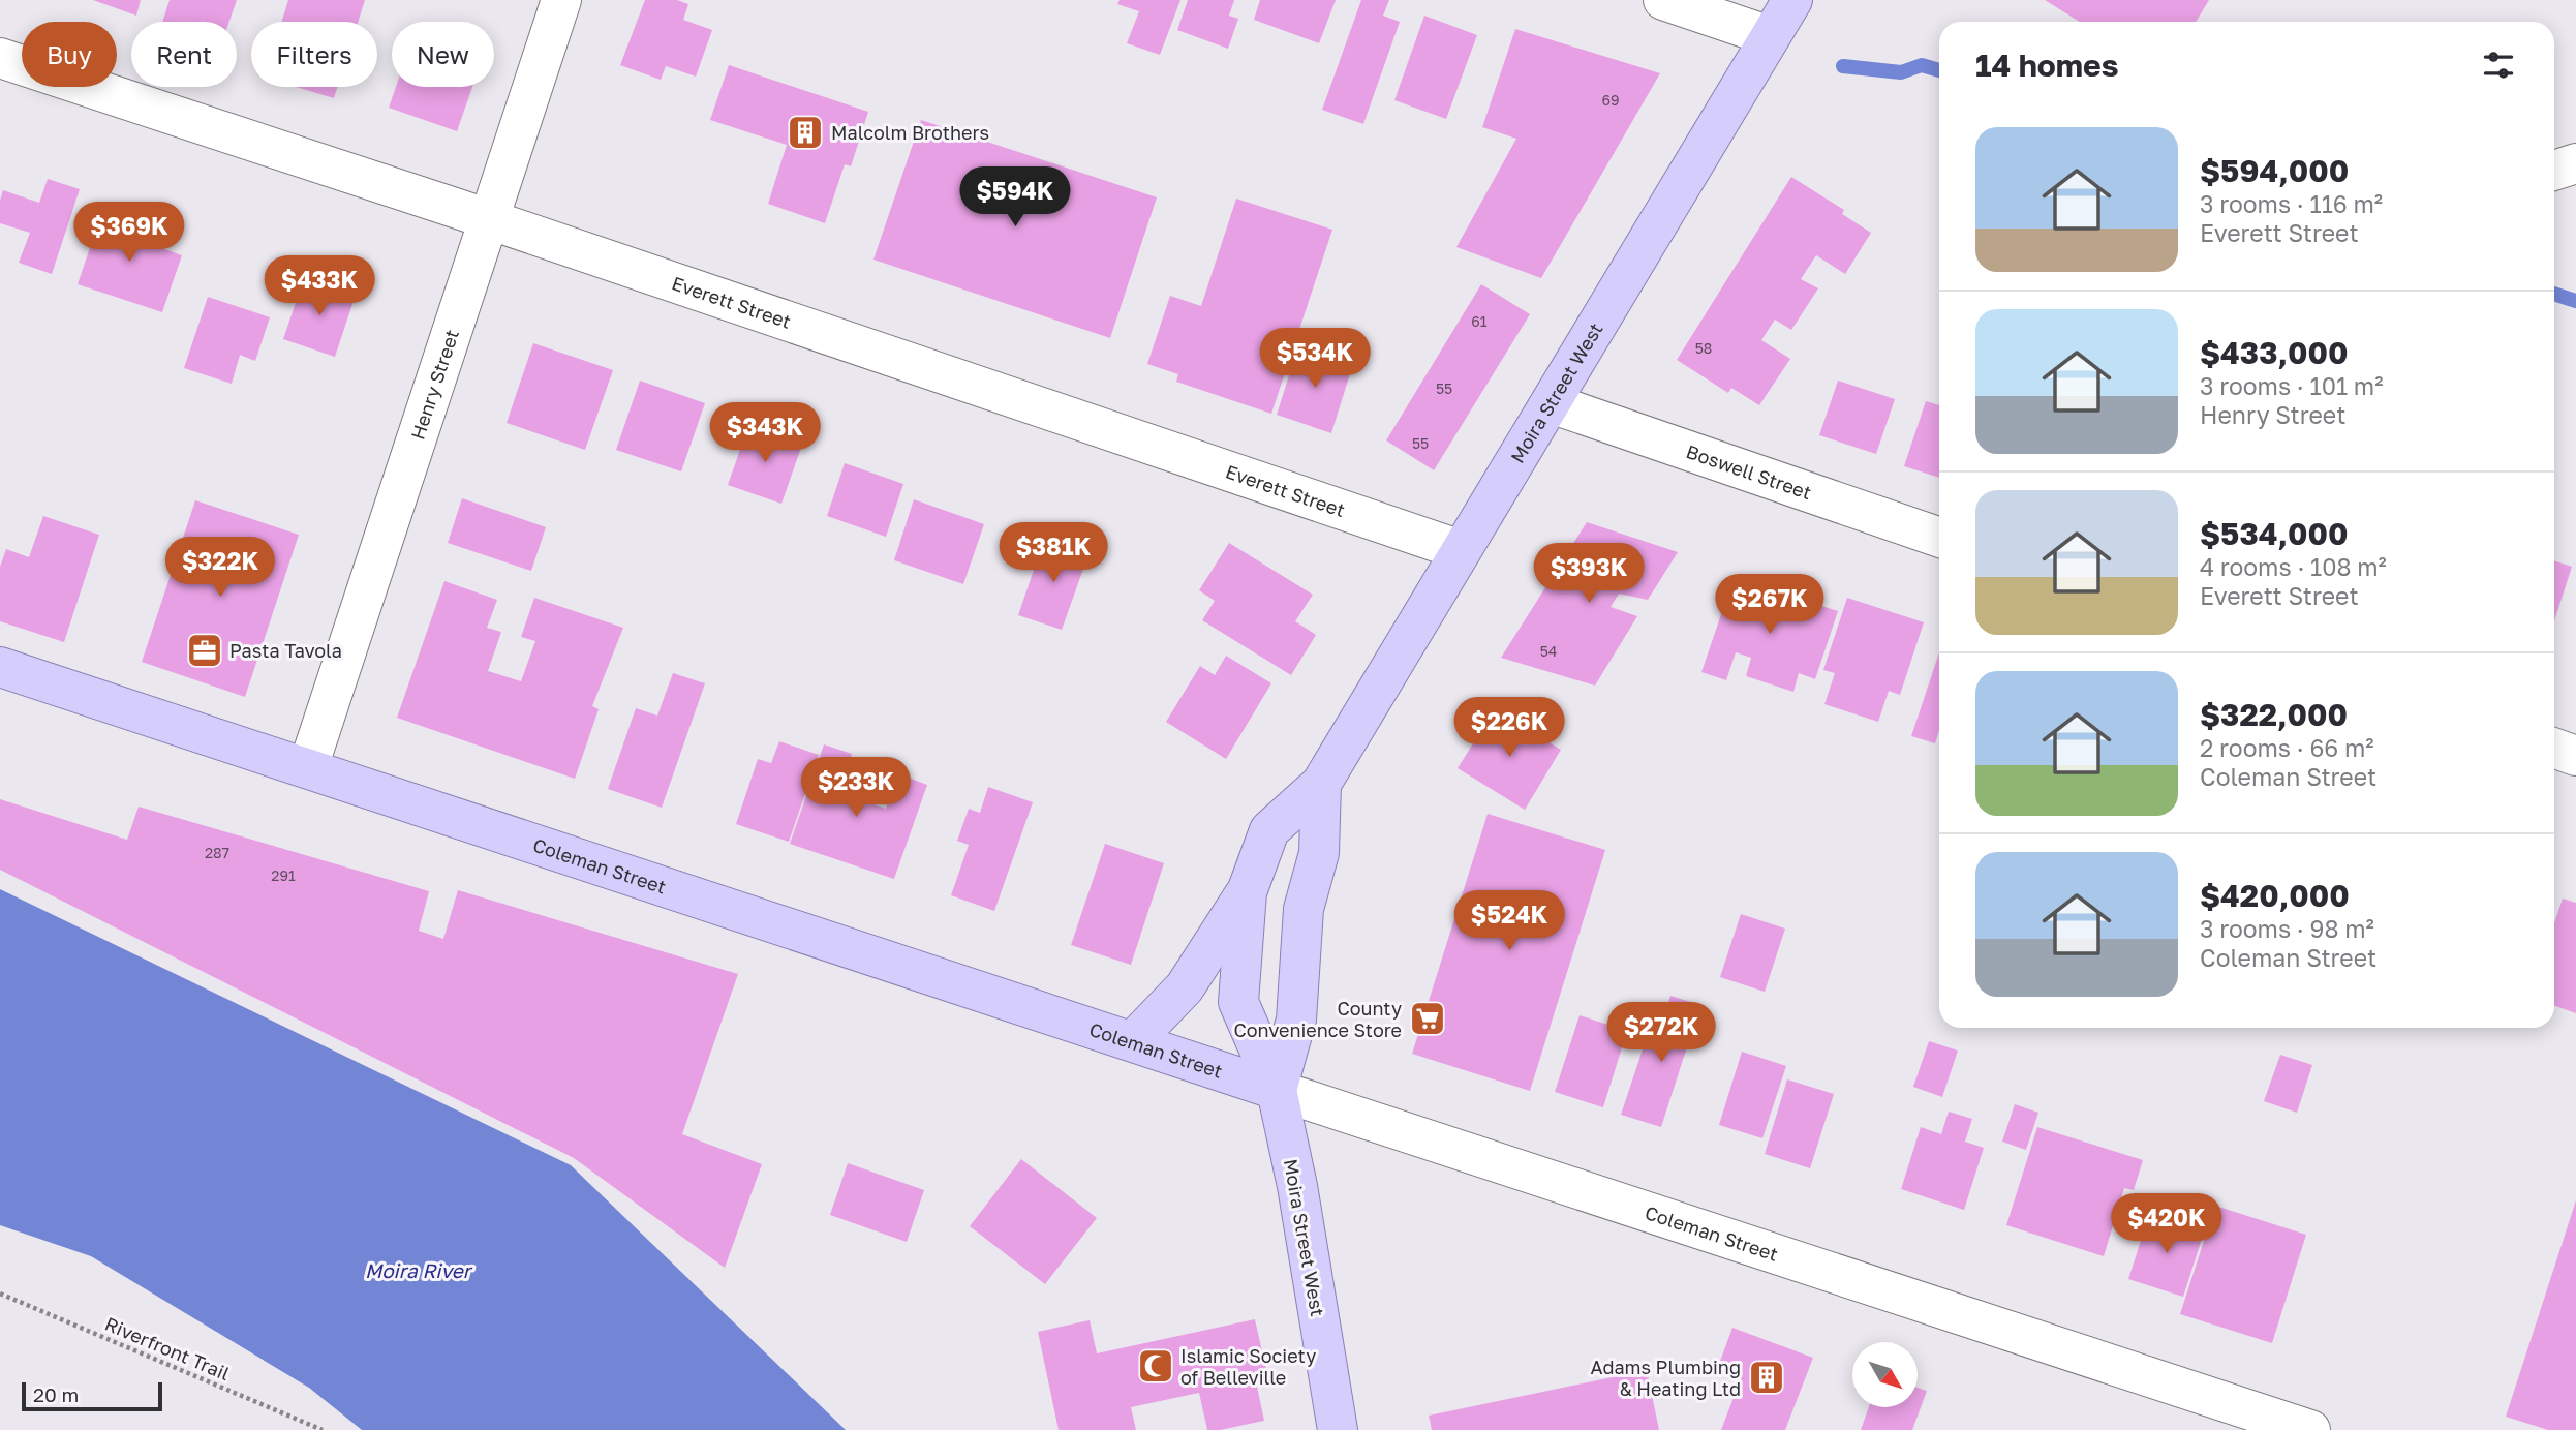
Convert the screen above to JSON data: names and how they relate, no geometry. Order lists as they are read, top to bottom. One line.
{"streets":{"main road":["Moira Street West","Coleman Street"],"street":["Everett Street","Henry Street","Boswell Street"],"path":["Riverfront Trail"]},"crossings":[["Everett Street","Henry Street"],["Everett Street","Moira Street West"],["Henry Street","Coleman Street"],["Moira Street West","Boswell Street"],["Moira Street West","Coleman Street"]],"water":["Moira River"],"places":{"building":["Malcolm Brothers","Adams Plumbing & Heating Ltd"],"office":["Pasta Tavola"],"supermarket":["County Convenience Store"],"mosque":["Islamic Society of Belleville"]},"house_numbers":["69","61","58","55","55","54","287","291"],"scale_bar":"20 m","north":"bottom right","page":{"chip":["Buy","Rent","Filters","New"],"heading":"14 homes","list":[{"name":"$594,000","note":"3 rooms · 116 m² · Everett Street"},{"name":"$433,000","note":"3 rooms · 101 m² · Henry Street"},{"name":"$534,000","note":"4 rooms · 108 m² · Everett Street"},{"name":"$322,000","note":"2 rooms · 66 m² · Coleman Street"},{"name":"$420,000","note":"3 rooms · 98 m² · Coleman Street"}],"price":["$594K","$369K","$433K","$534K","$343K","$381K","$322K","$393K","$267K","$226K","$233K","$524K","$272K","$420K"],"scale":"20 m"}}
